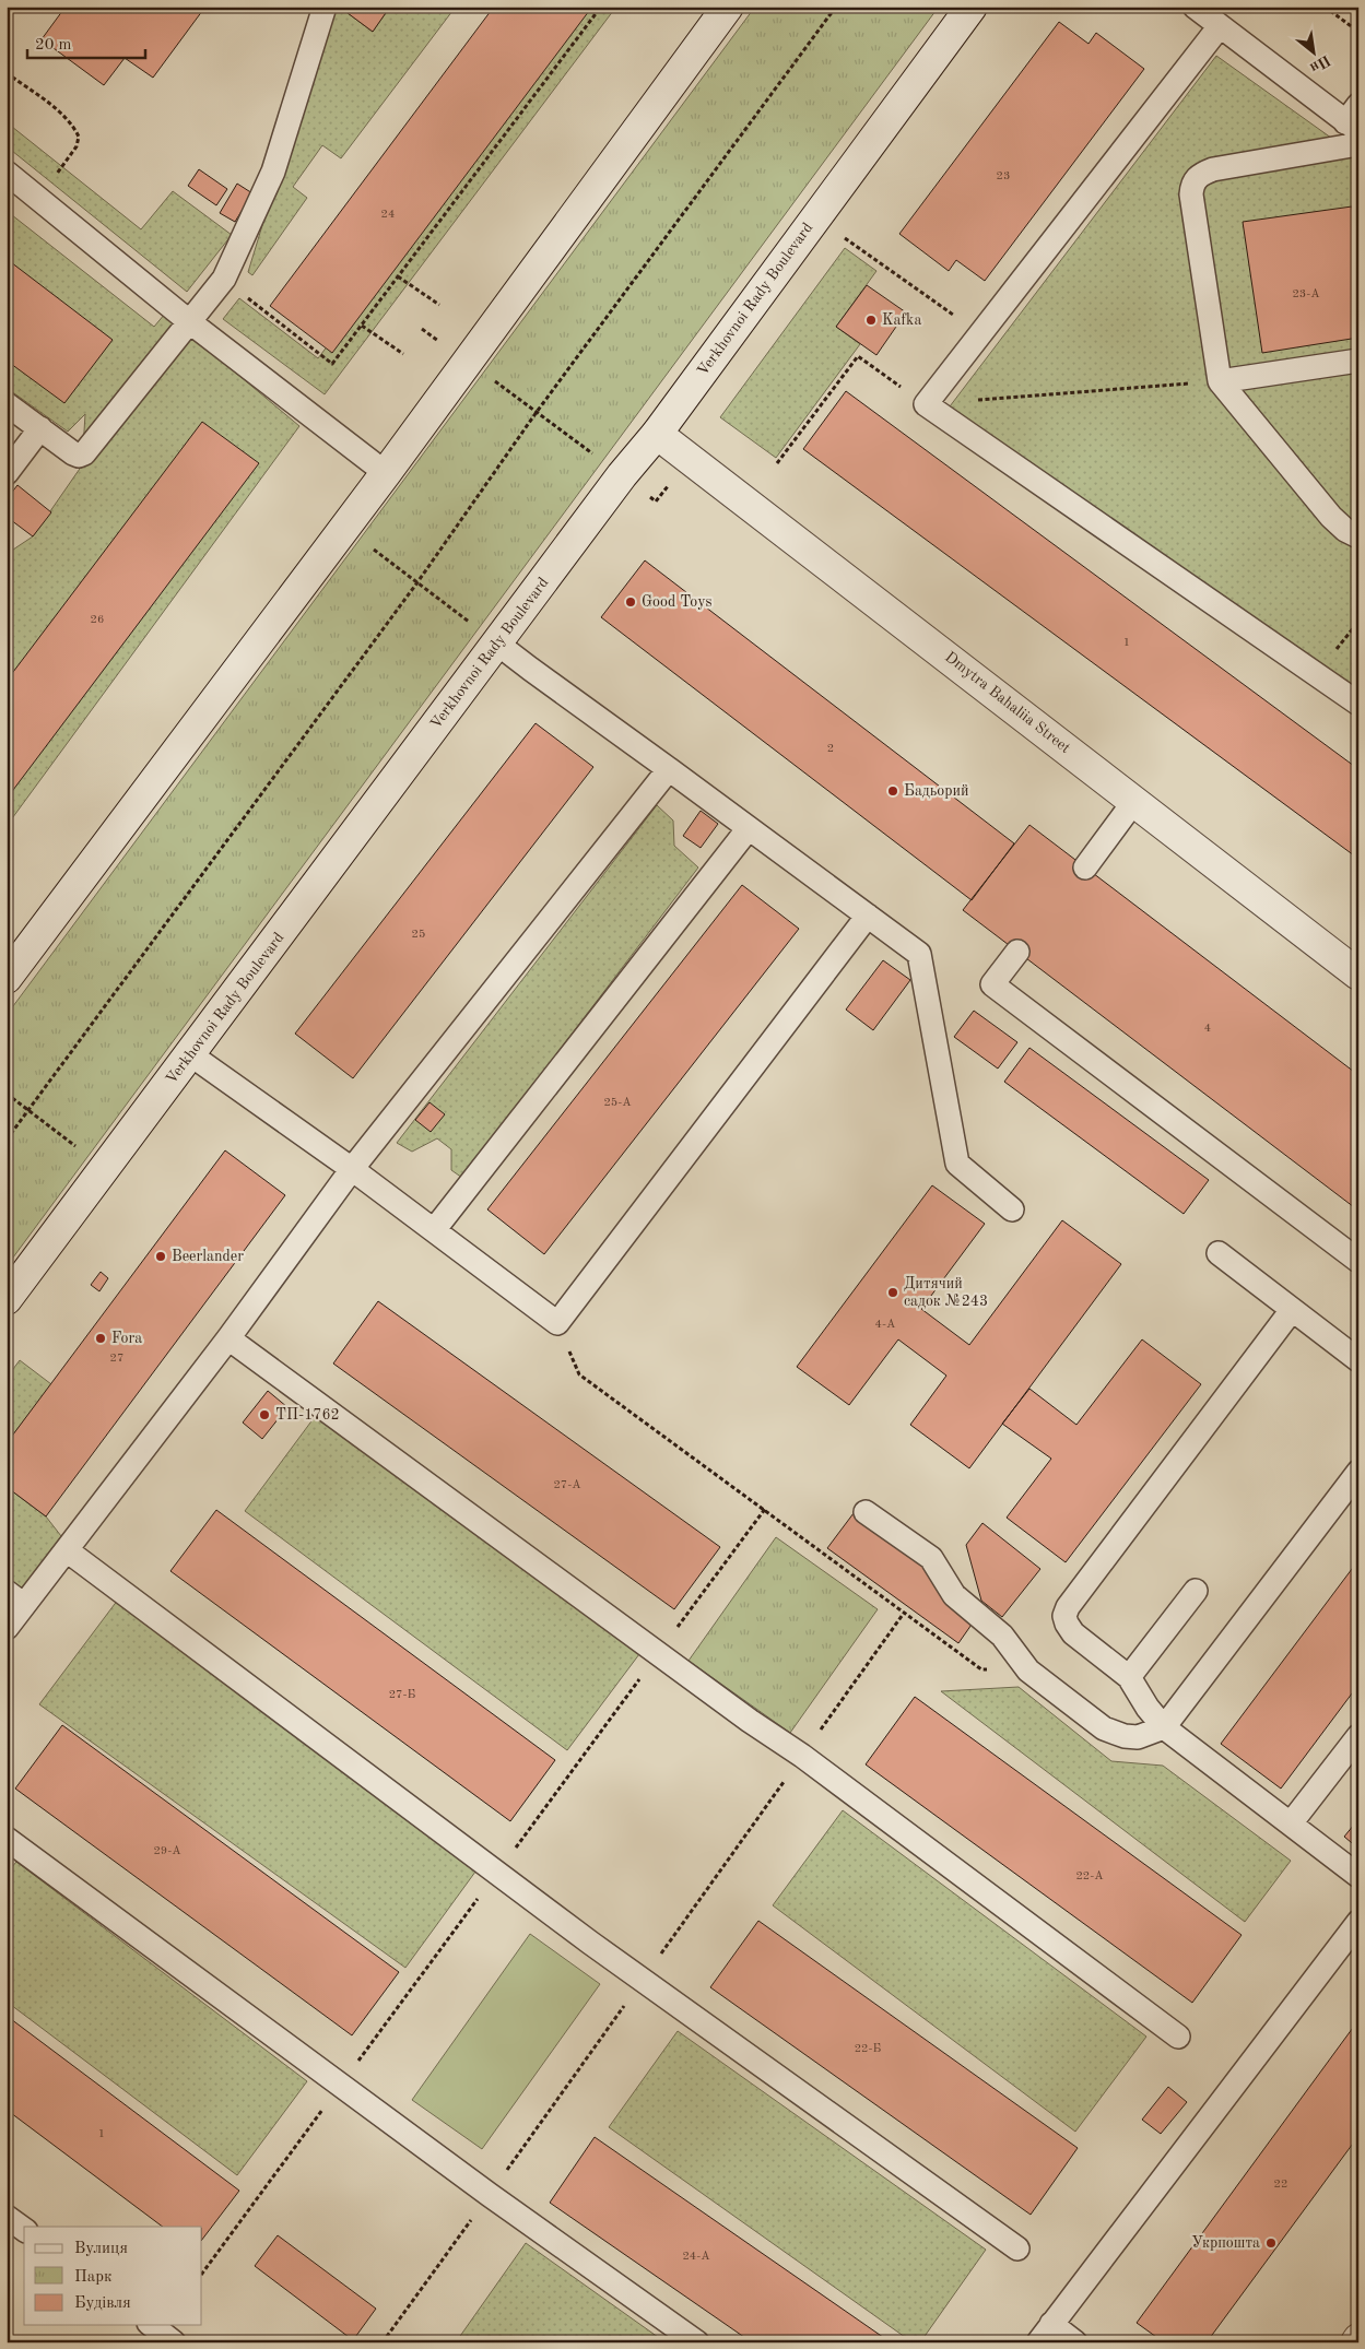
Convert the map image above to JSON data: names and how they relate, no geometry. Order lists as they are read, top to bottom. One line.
{"streets":{"street":["Verkhovnoi Rady Boulevard","Dmytra Bahaliia Street"]},"crossings":[["Verkhovnoi Rady Boulevard","Dmytra Bahaliia Street"]],"places":["Kafka","Good Toys","Бадьорий","Beerlander","Дитячий садок №243","Fora","ТП-1762","Укрпошта"],"house_numbers":["23","24","23-А","26","1","2","25","4","25-А","4-А","27","27-А","27-Б","29-А","22-А","22-Б","1","22","24-А"],"legend":["Вулиця","Парк","Будівля"],"scale_bar":"20 m","north":"bottom right"}
